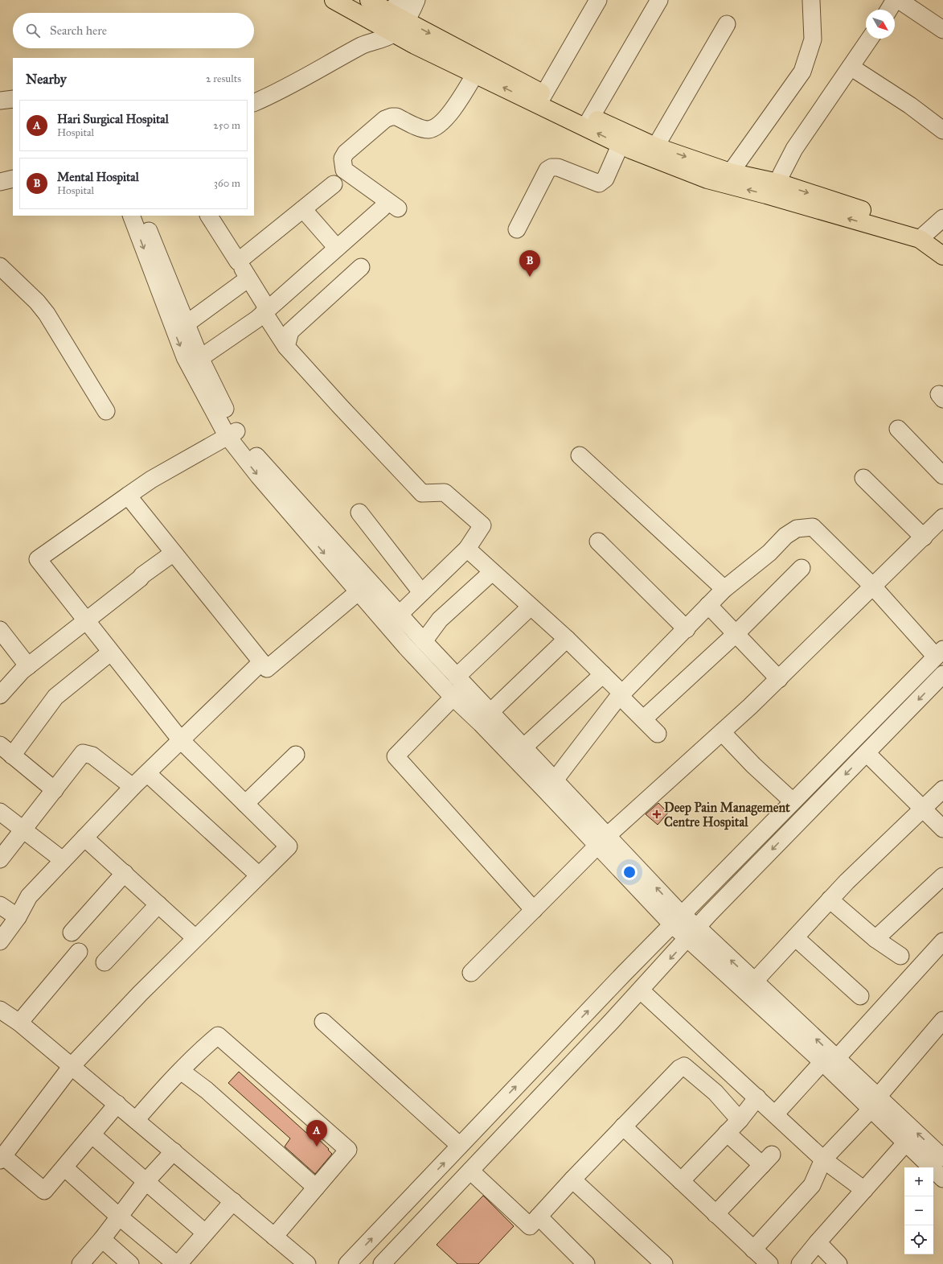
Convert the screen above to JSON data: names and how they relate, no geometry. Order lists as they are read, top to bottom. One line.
{"places":{"health":["Deep Pain Management Centre Hospital"]},"north":"bottom right","page":{"search":"Search here","heading":["Nearby","2 results"],"list":[{"mark":"A","name":"Hari Surgical Hospital","note":"Hospital","value":"250 m"},{"mark":"B","name":"Mental Hospital","note":"Hospital","value":"360 m"}],"pins":["B","A"],"map_buttons":["+","−"]}}
